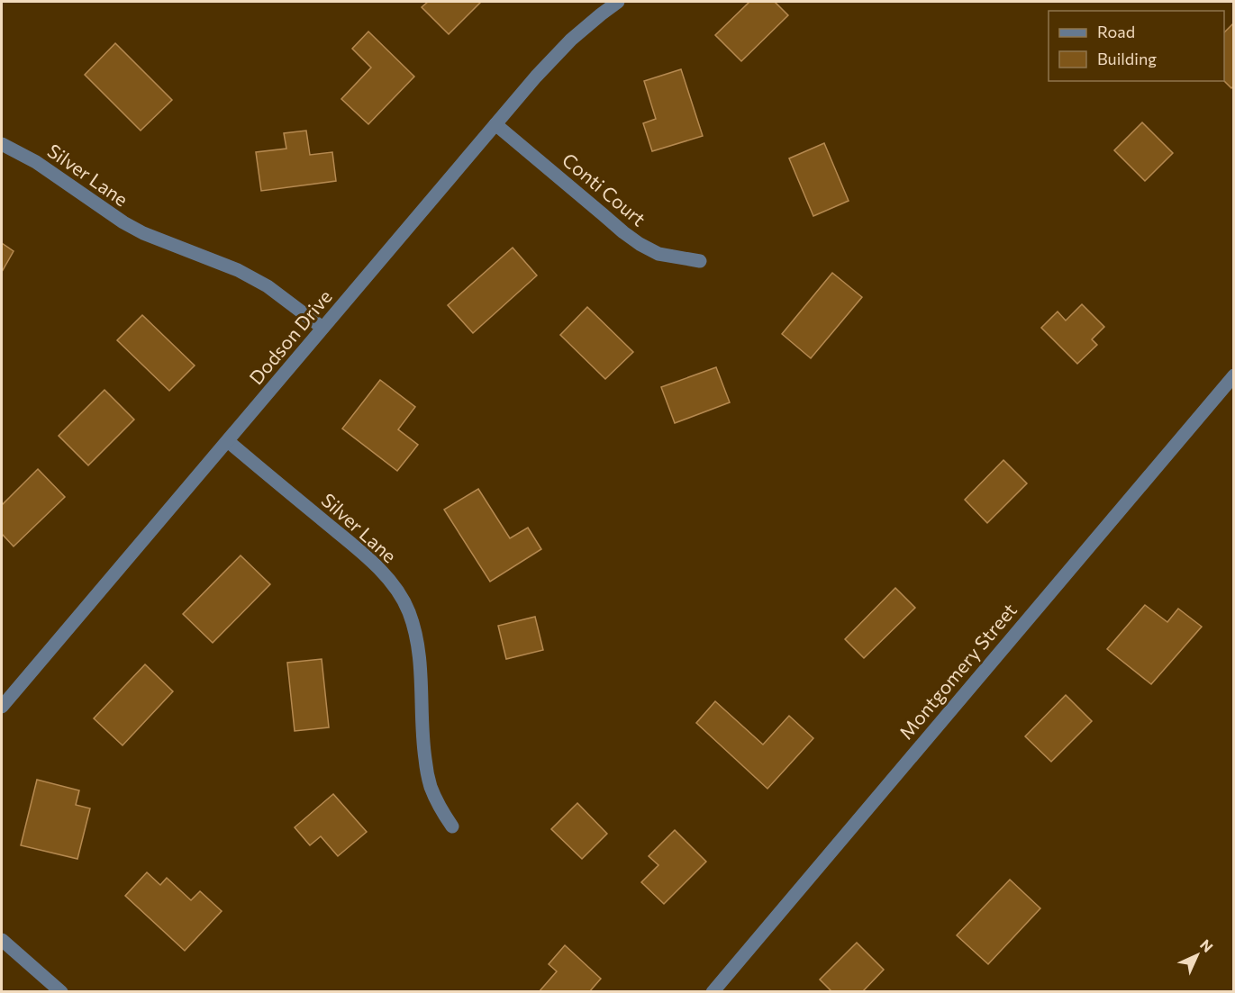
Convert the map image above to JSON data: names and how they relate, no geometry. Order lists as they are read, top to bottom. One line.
{"streets":{"street":["Silver Lane","Conti Court","Dodson Drive","Montgomery Street"]},"crossings":[["Silver Lane","Dodson Drive"],["Conti Court","Dodson Drive"]],"legend":["Road","Building"],"north":"top right"}
